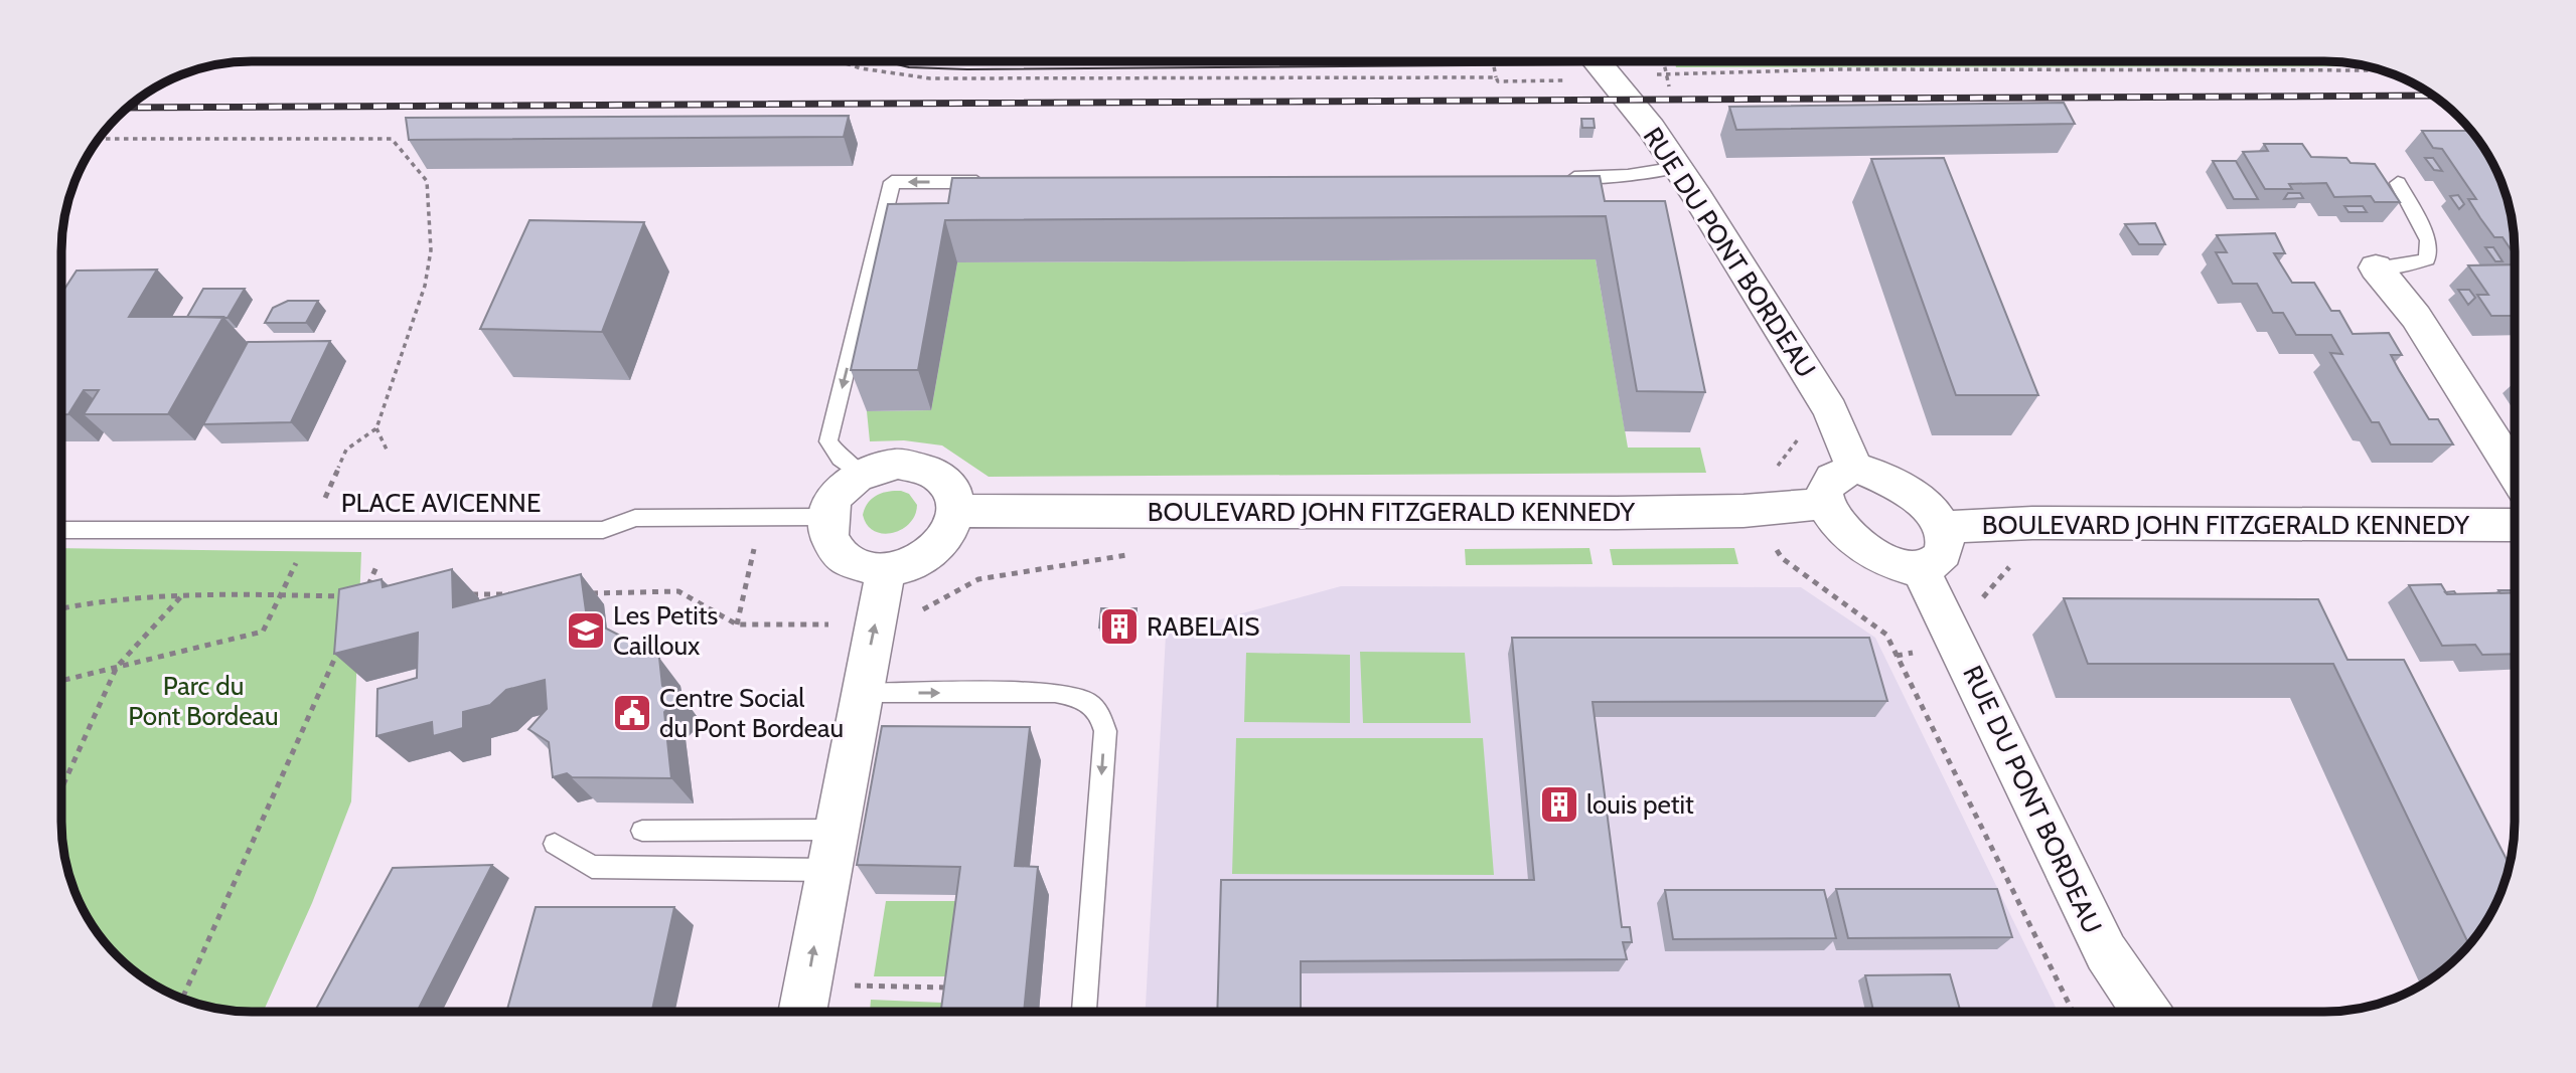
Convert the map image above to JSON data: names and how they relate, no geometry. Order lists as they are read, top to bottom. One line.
{"streets":{"street":["RUE DU PONT BORDEAU","BOULEVARD JOHN FITZGERALD KENNEDY"],"lane":["PLACE AVICENNE"]},"crossings":[["PLACE AVICENNE","BOULEVARD JOHN FITZGERALD KENNEDY"]],"parks":["Parc du Pont Bordeau"],"places":{"building":["RABELAIS","louis petit"],"school or university":["Les Petits Cailloux"],"public building":["Centre Social du Pont Bordeau"]}}
